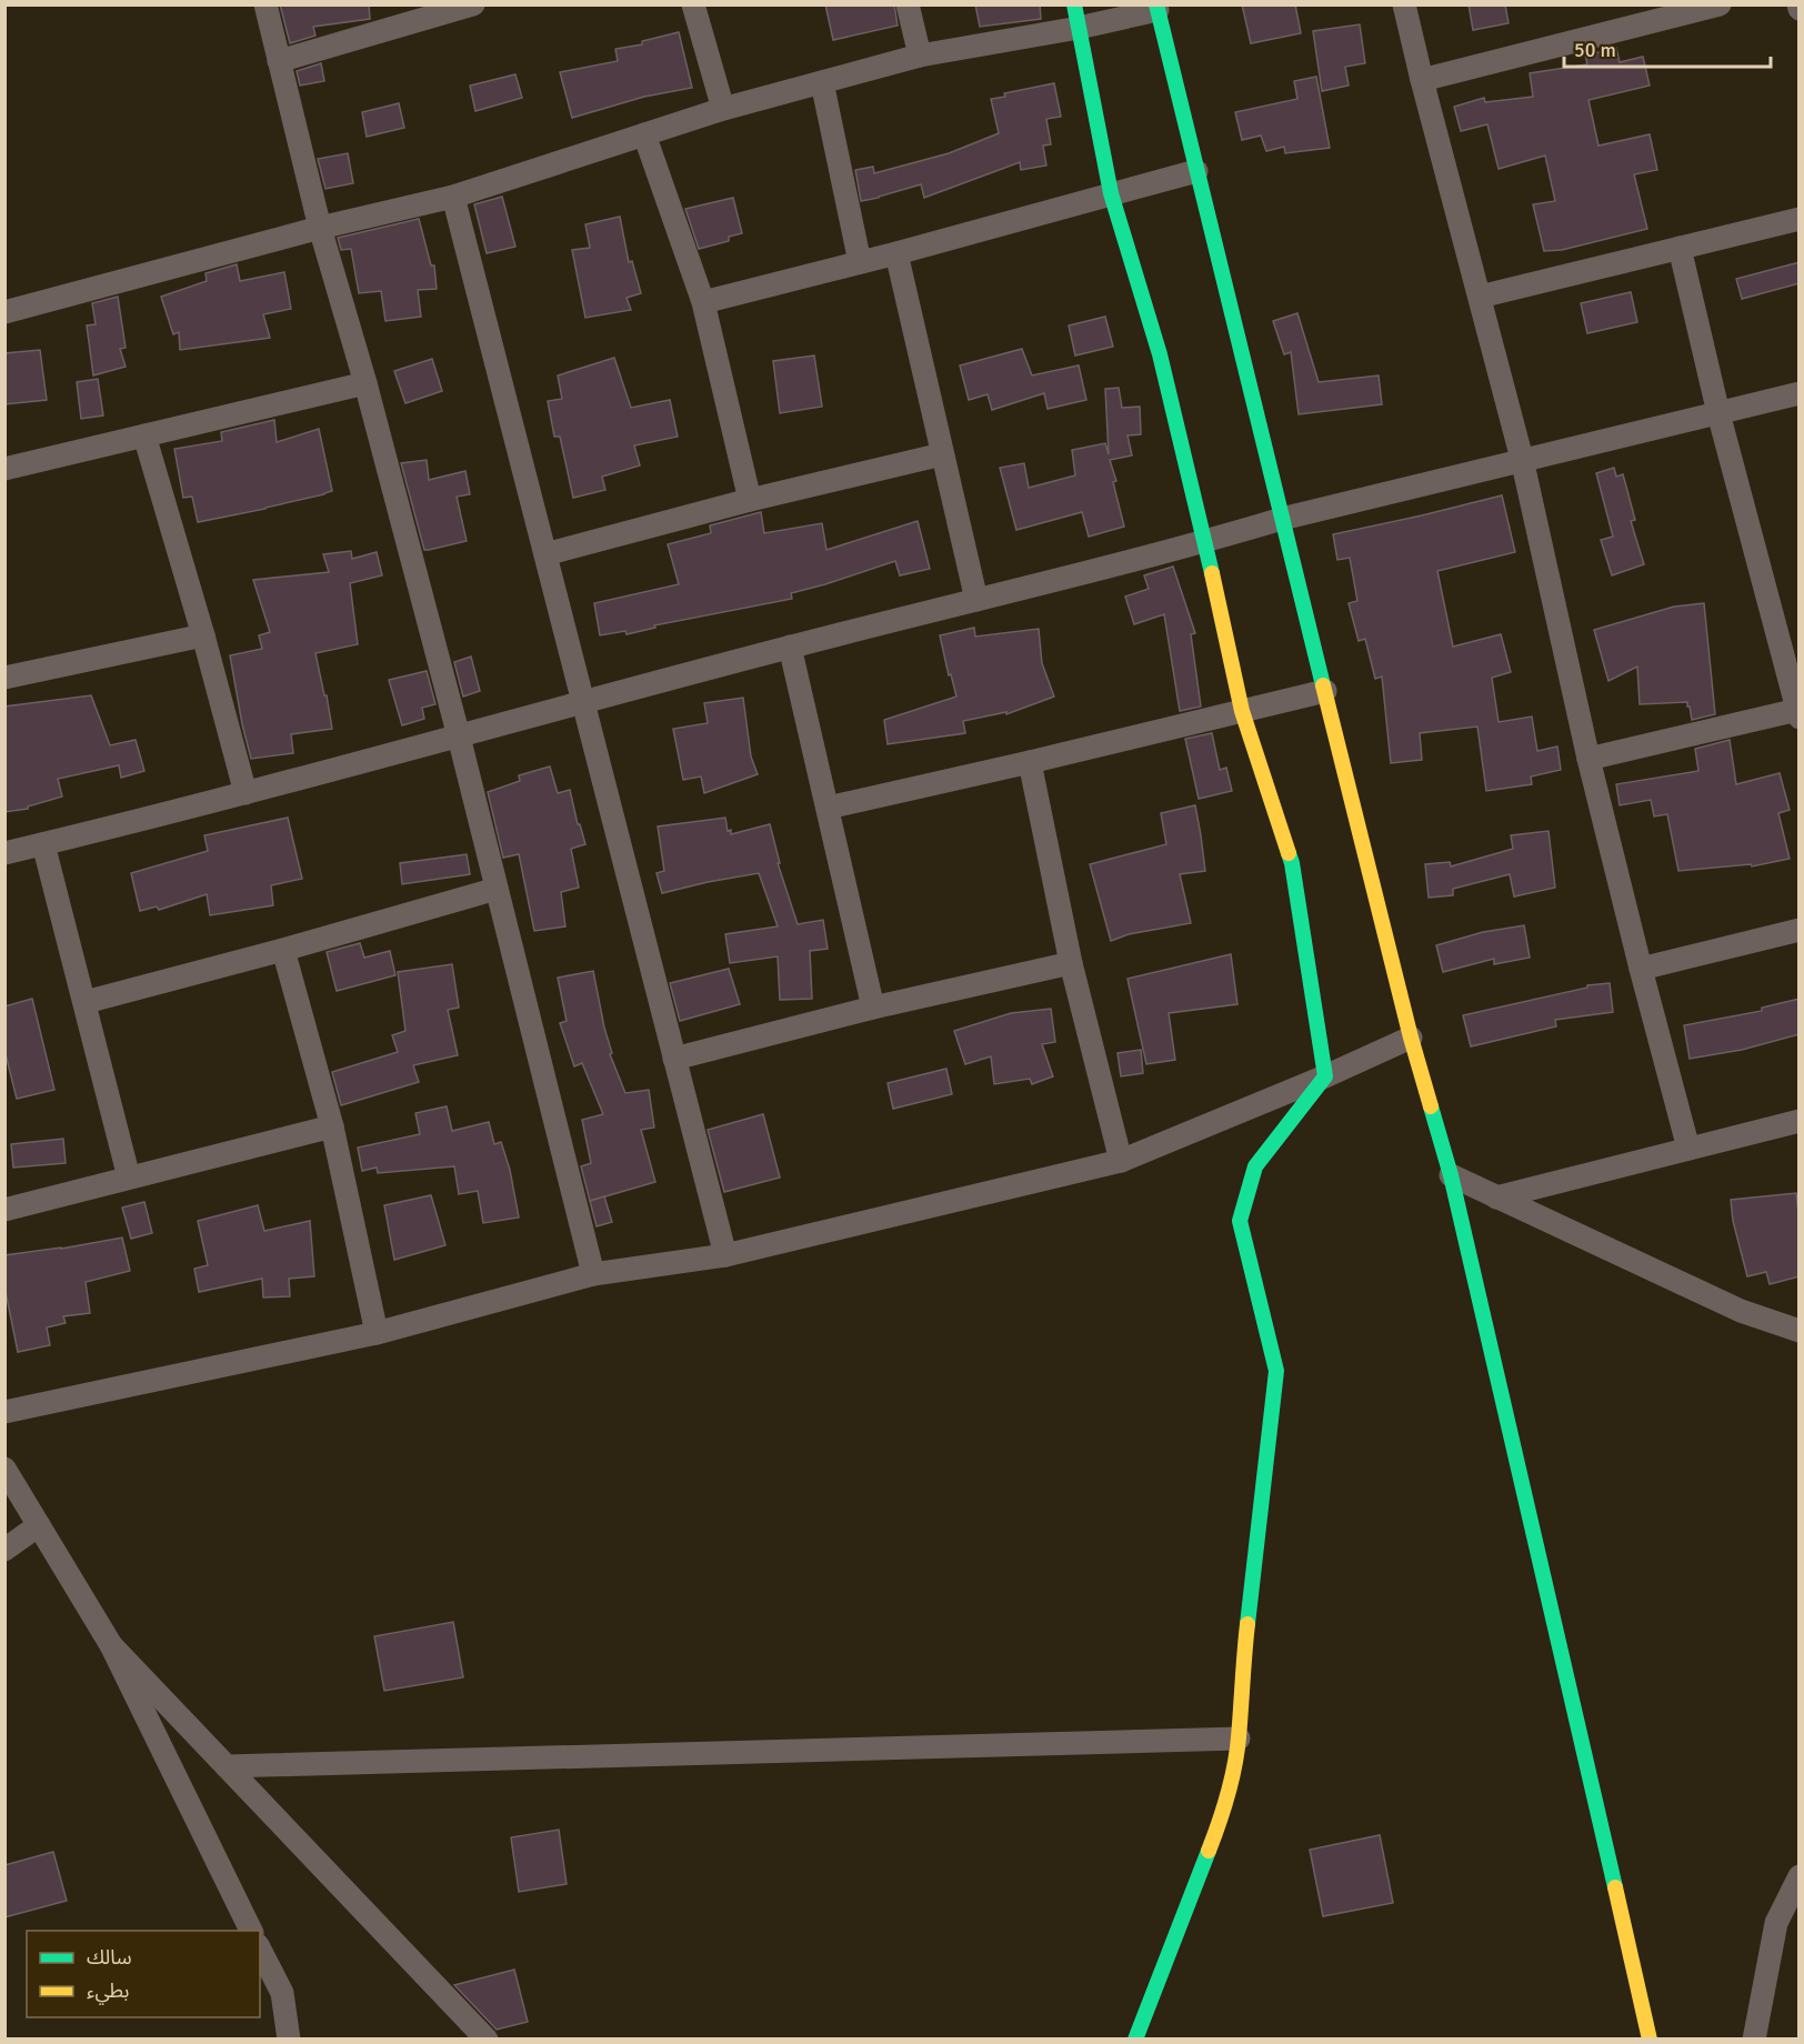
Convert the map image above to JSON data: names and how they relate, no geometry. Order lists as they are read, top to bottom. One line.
{"legend":["سالك","بطيء"],"scale_bar":"50 m"}
